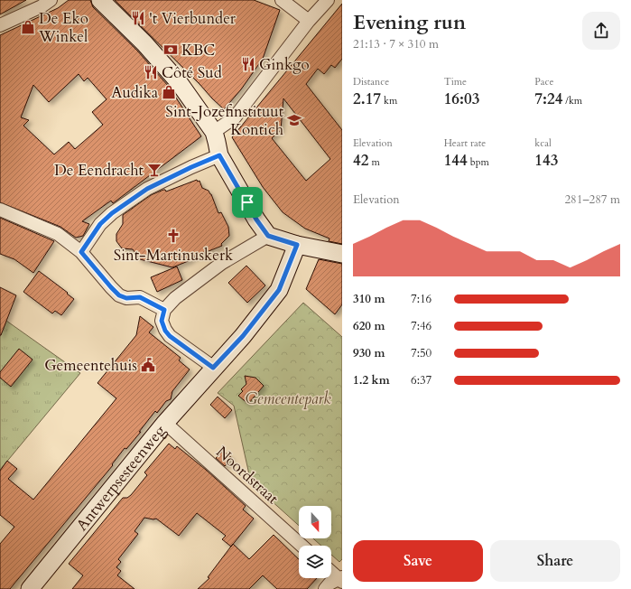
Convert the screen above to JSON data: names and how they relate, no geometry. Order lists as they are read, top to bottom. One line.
{"streets":{"street":["Noordstraat","Antwerpsesteenweg"]},"crossings":[["Noordstraat","Antwerpsesteenweg"]],"parks":["Gemeentepark"],"places":{"restaurant":["'t Vierbunder","Ginkgo","Côté Sud"],"shop":["De Eko Winkel","Audika"],"bank":["KBC"],"school or university":["Sint-Jozefinstituut Kontich"],"bar":["De Eendracht"],"church":["Sint-Martinuskerk"],"public building":["Gemeentehuis"]},"north":"bottom","page":{"heading":["Evening run","21:13 · 7 × 310 m"],"stats":[["Distance","2.17 km"],["Time","16:03"],["Pace","7:24 /km"],["Elevation","42 m"],["Heart rate","144 bpm"],["kcal","143"]],"chart":["Elevation","281–287 m"],"list":[{"name":"310 m","note":"7:16"},{"name":"620 m","note":"7:46"},{"name":"930 m","note":"7:50"},{"name":"1.2 km","note":"6:37"}],"buttons":["Save","Share"]}}
